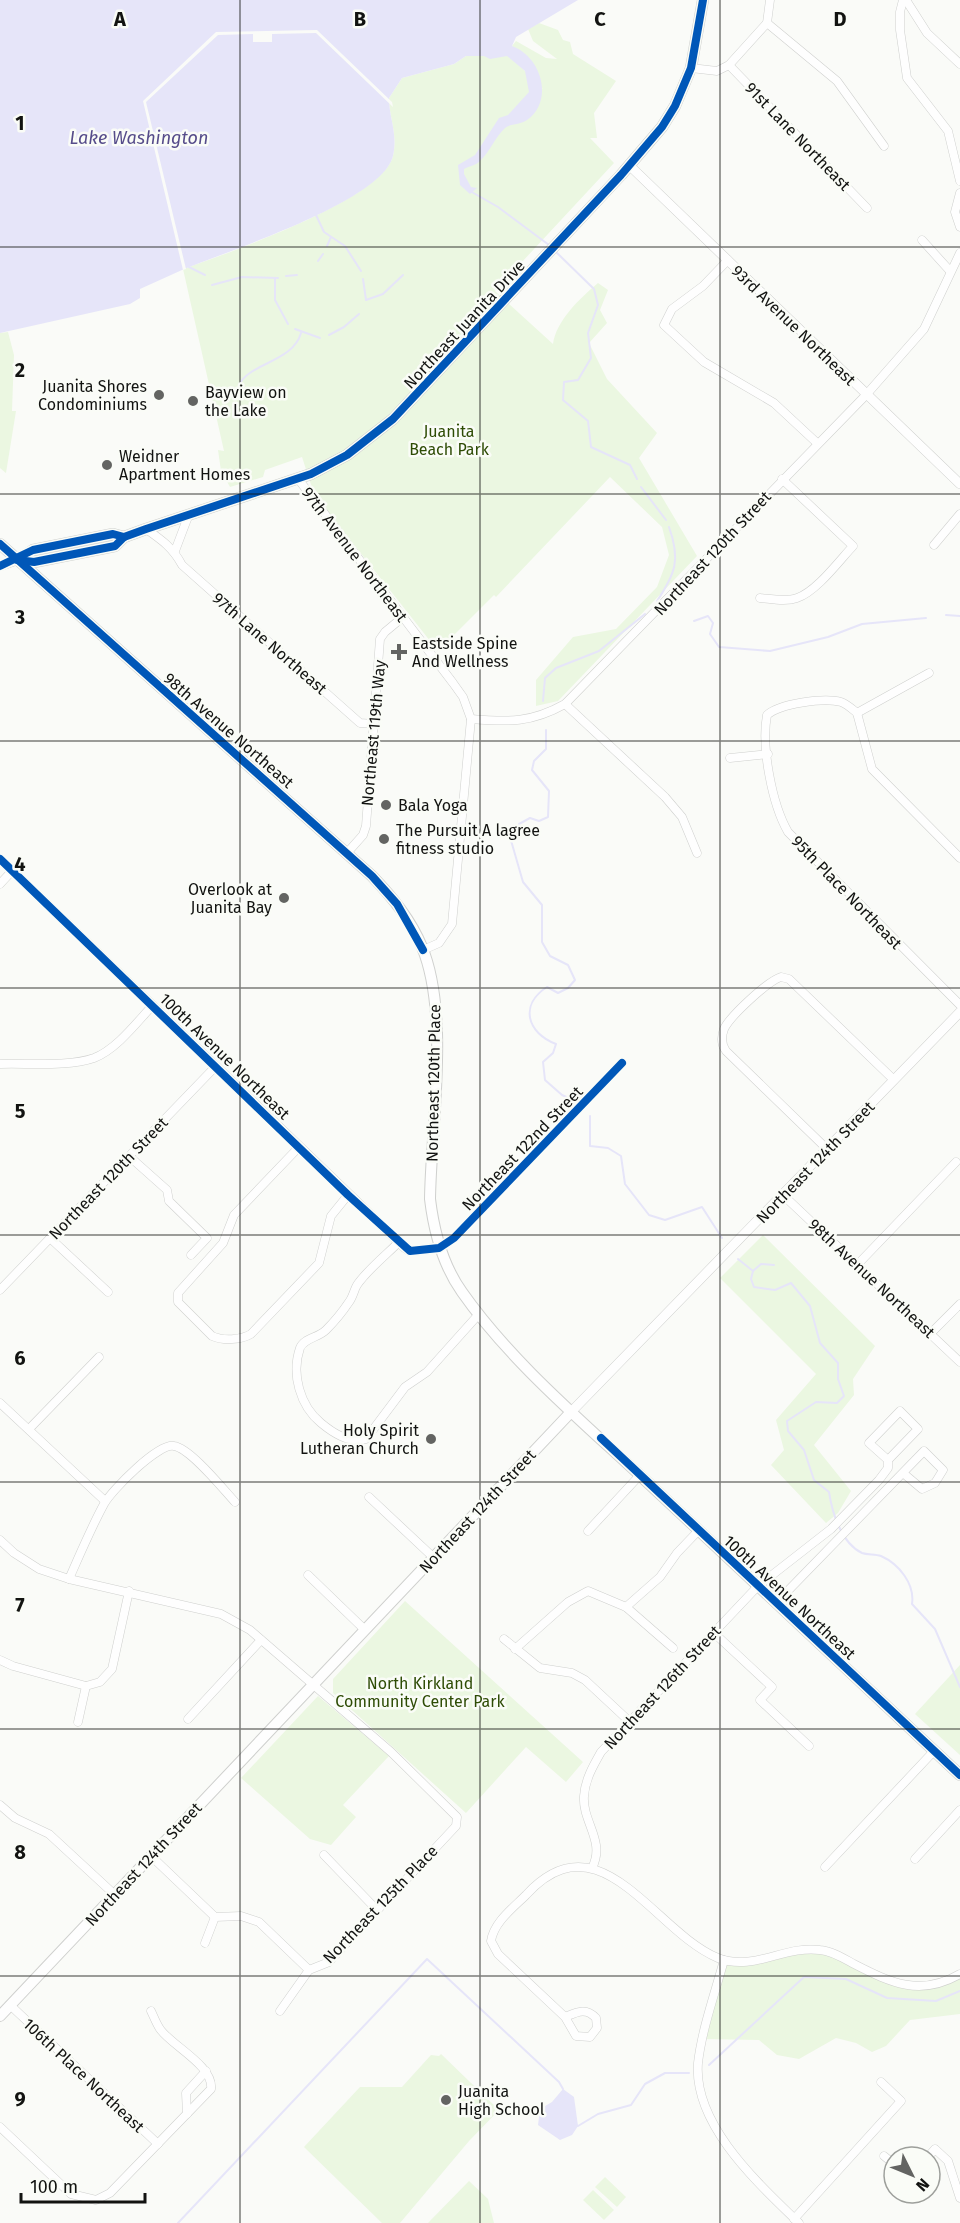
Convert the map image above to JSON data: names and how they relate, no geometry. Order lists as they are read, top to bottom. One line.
{"streets":{"main road":["Northeast Juanita Drive","98th Avenue Northeast","100th Avenue Northeast","Northeast 120th Place","Northeast 124th Street"],"street":["91st Lane Northeast","93rd Avenue Northeast","Northeast 120th Street","97th Avenue Northeast","97th Lane Northeast","Northeast 119th Way","95th Place Northeast","Northeast 122nd Street","Northeast 126th Street","Northeast 125th Place","106th Place Northeast"]},"crossings":[["Northeast Juanita Drive","93rd Avenue Northeast"],["Northeast Juanita Drive","97th Avenue Northeast"],["Northeast Juanita Drive","97th Lane Northeast"],["Northeast Juanita Drive","98th Avenue Northeast"],["93rd Avenue Northeast","Northeast 120th Street"],["Northeast 120th Street","97th Avenue Northeast"],["Northeast 120th Street","100th Avenue Northeast"],["97th Avenue Northeast","Northeast 119th Way"],["97th Lane Northeast","Northeast 119th Way"],["98th Avenue Northeast","Northeast 119th Way"],["98th Avenue Northeast","Northeast 120th Place"],["98th Avenue Northeast","Northeast 124th Street"],["100th Avenue Northeast","Northeast 120th Place"],["100th Avenue Northeast","Northeast 122nd Street"],["100th Avenue Northeast","Northeast 124th Street"],["100th Avenue Northeast","Northeast 126th Street"],["Northeast 120th Place","Northeast 122nd Street"],["Northeast 124th Street","Northeast 125th Place"],["Northeast 124th Street","106th Place Northeast"]],"water":["Lake Washington"],"parks":["Juanita Beach Park","North Kirkland Community Center Park"],"places":{"other":["Juanita Shores Condominiums","Bayview on the Lake","Weidner Apartment Homes","Bala Yoga","The Pursuit A lagree fitness studio","Overlook at Juanita Bay","Holy Spirit Lutheran Church","Juanita High School"],"health":["Eastside Spine And Wellness"]},"scale_bar":"100 m","north":"bottom right","grid":{"columns":["A","B","C","D"],"rows":["1","2","3","4","5","6","7","8","9"]}}
